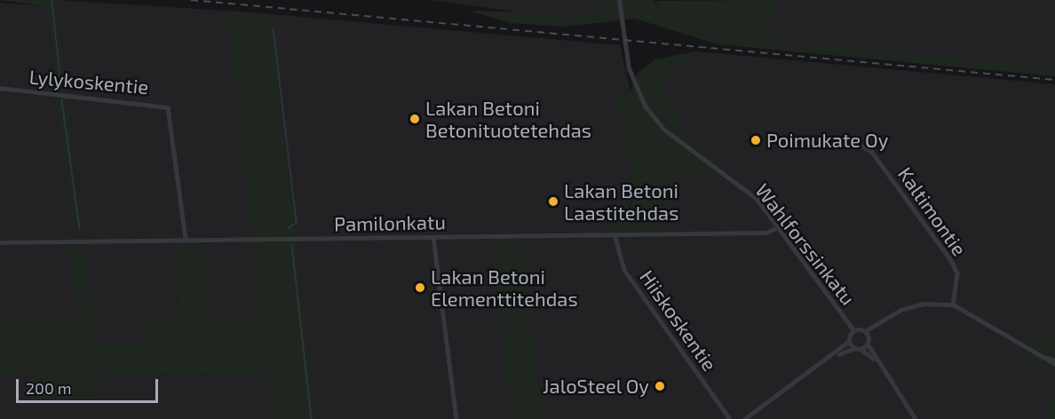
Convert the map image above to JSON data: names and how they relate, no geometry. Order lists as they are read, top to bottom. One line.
{"streets":{"street":["Lylykoskentie","Kaltimontie","Pamilonkatu","Wahlforssinkatu","Hiiskoskentie"]},"crossings":[["Lylykoskentie","Pamilonkatu"],["Pamilonkatu","Wahlforssinkatu"],["Pamilonkatu","Hiiskoskentie"]],"places":["Lakan Betoni Betonituotetehdas","Poimukate Oy","Lakan Betoni Laastitehdas","Lakan Betoni Elementtitehdas","JaloSteel Oy"],"scale_bar":"200 m"}
